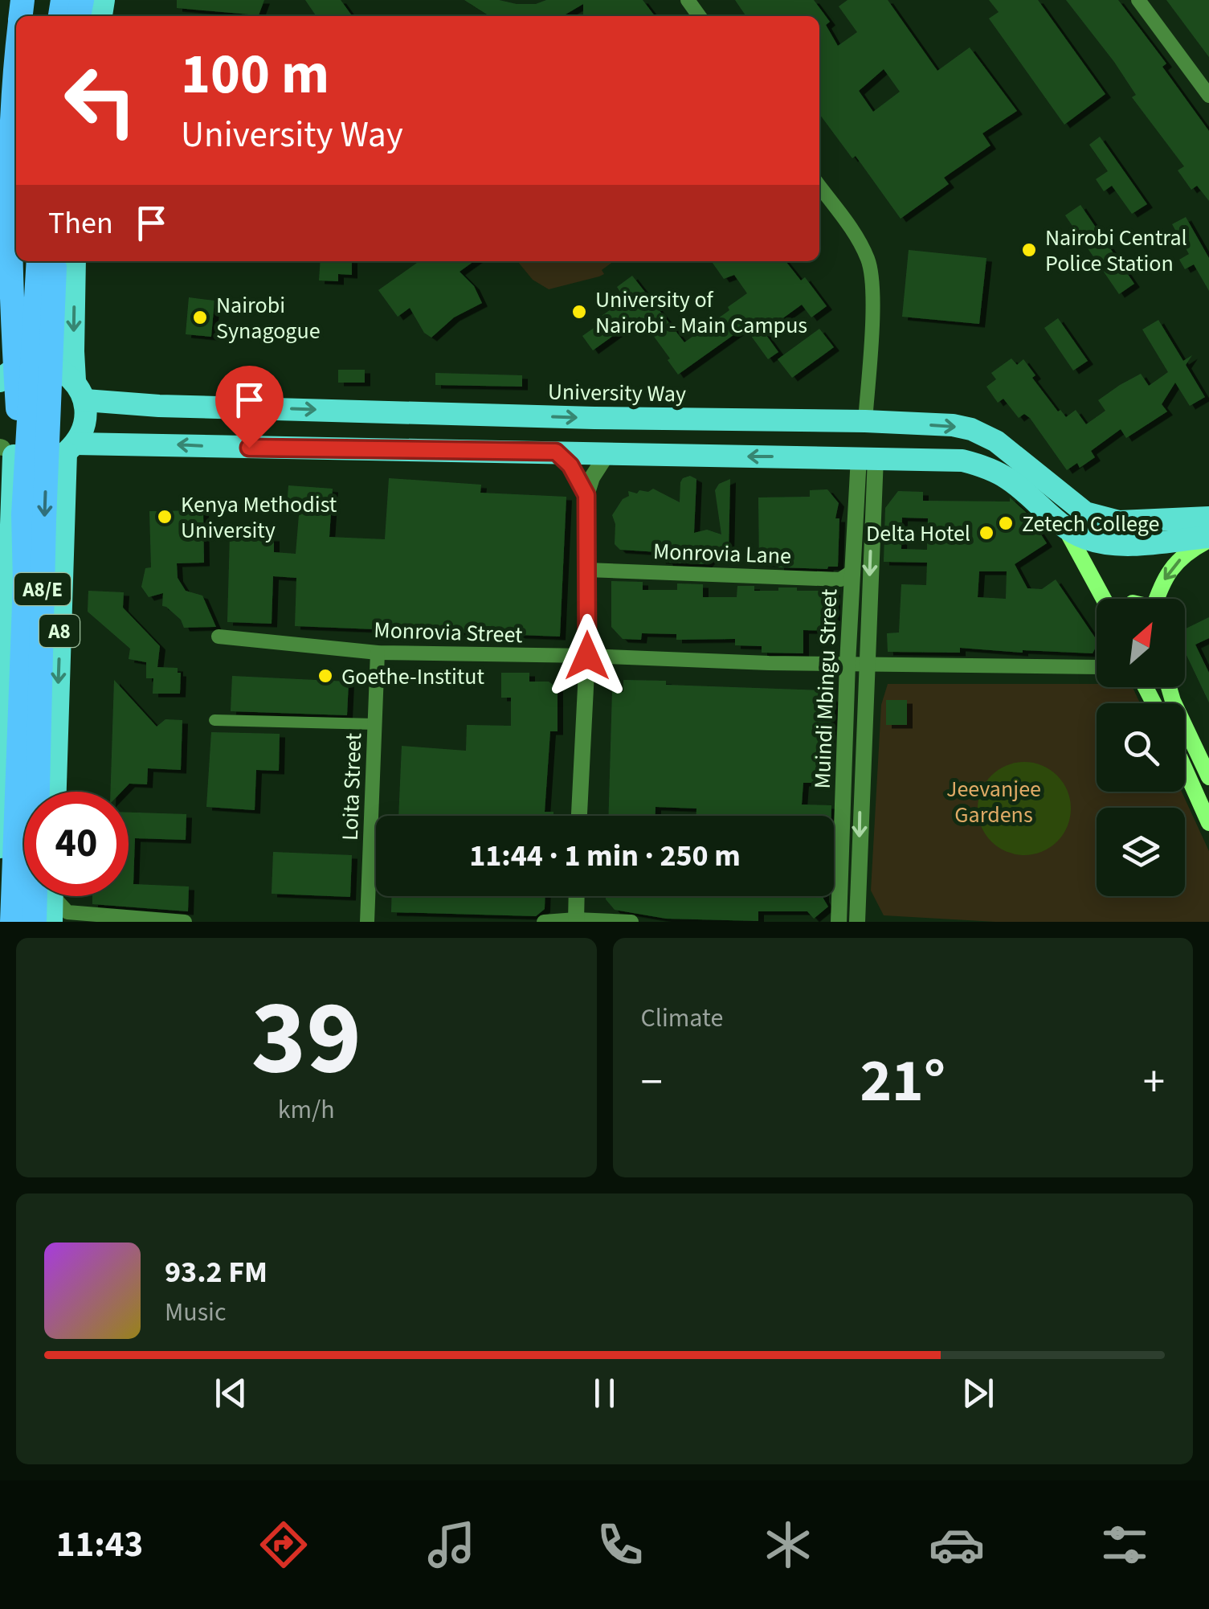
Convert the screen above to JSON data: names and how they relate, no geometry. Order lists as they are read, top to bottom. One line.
{"streets":{"highway":["University Way","A8/E","A8"],"street":["Monrovia Lane","Monrovia Street","Muindi Mbingu Street","Loita Street"]},"crossings":[["University Way","A8"],["Monrovia Lane","Muindi Mbingu Street"],["Monrovia Street","Muindi Mbingu Street"],["Monrovia Street","Loita Street"]],"parks":["Jeevanjee Gardens"],"places":["Nairobi Central Police Station","University of Nairobi - Main Campus","Nairobi Synagogue","Kenya Methodist University","Zetech College","Delta Hotel","Goethe-Institut"],"north":"top right","page":{"turn":["100 m","University Way"],"then":"Then","limit":"40","trip":"11:44 · 1 min · 250 m","tile":[["39","km/h"],"Climate"],"heat":["−","21°","+"],"song":["93.2 FM","Music"],"tabs":"11:43"}}
